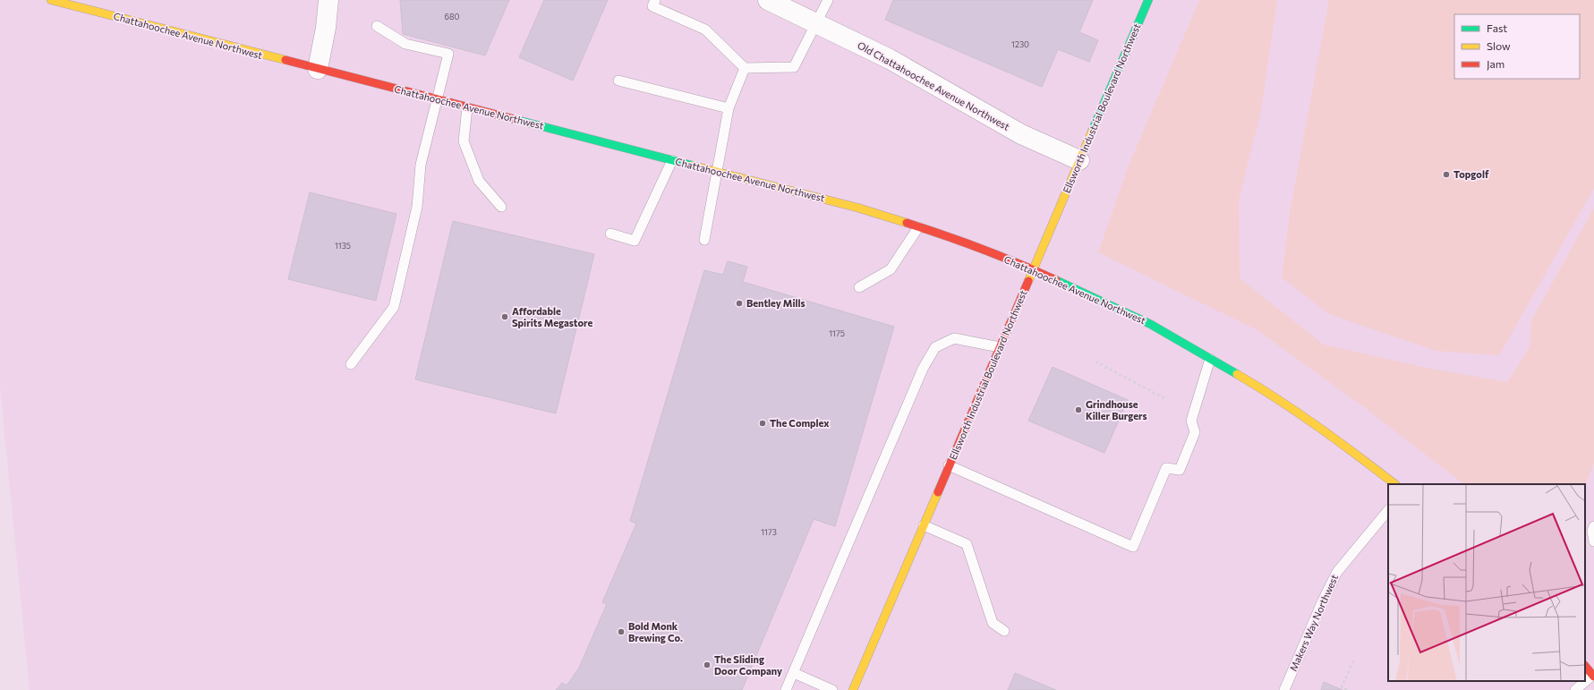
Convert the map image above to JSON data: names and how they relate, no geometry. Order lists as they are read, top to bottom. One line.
{"streets":{"street":["Chattahoochee Avenue Northwest","Old Chattahoochee Avenue Northwest","Ellsworth Industrial Boulevard Northwest"],"lane":["Makers Way Northwest"]},"crossings":[["Chattahoochee Avenue Northwest","Ellsworth Industrial Boulevard Northwest"],["Old Chattahoochee Avenue Northwest","Ellsworth Industrial Boulevard Northwest"]],"places":["Topgolf","Bentley Mills","Affordable Spirits Megastore","Grindhouse Killer Burgers","The Complex","Bold Monk Brewing Co.","The Sliding Door Company"],"house_numbers":["680","1230","1135","1175","1173"],"legend":["Fast","Slow","Jam"]}
